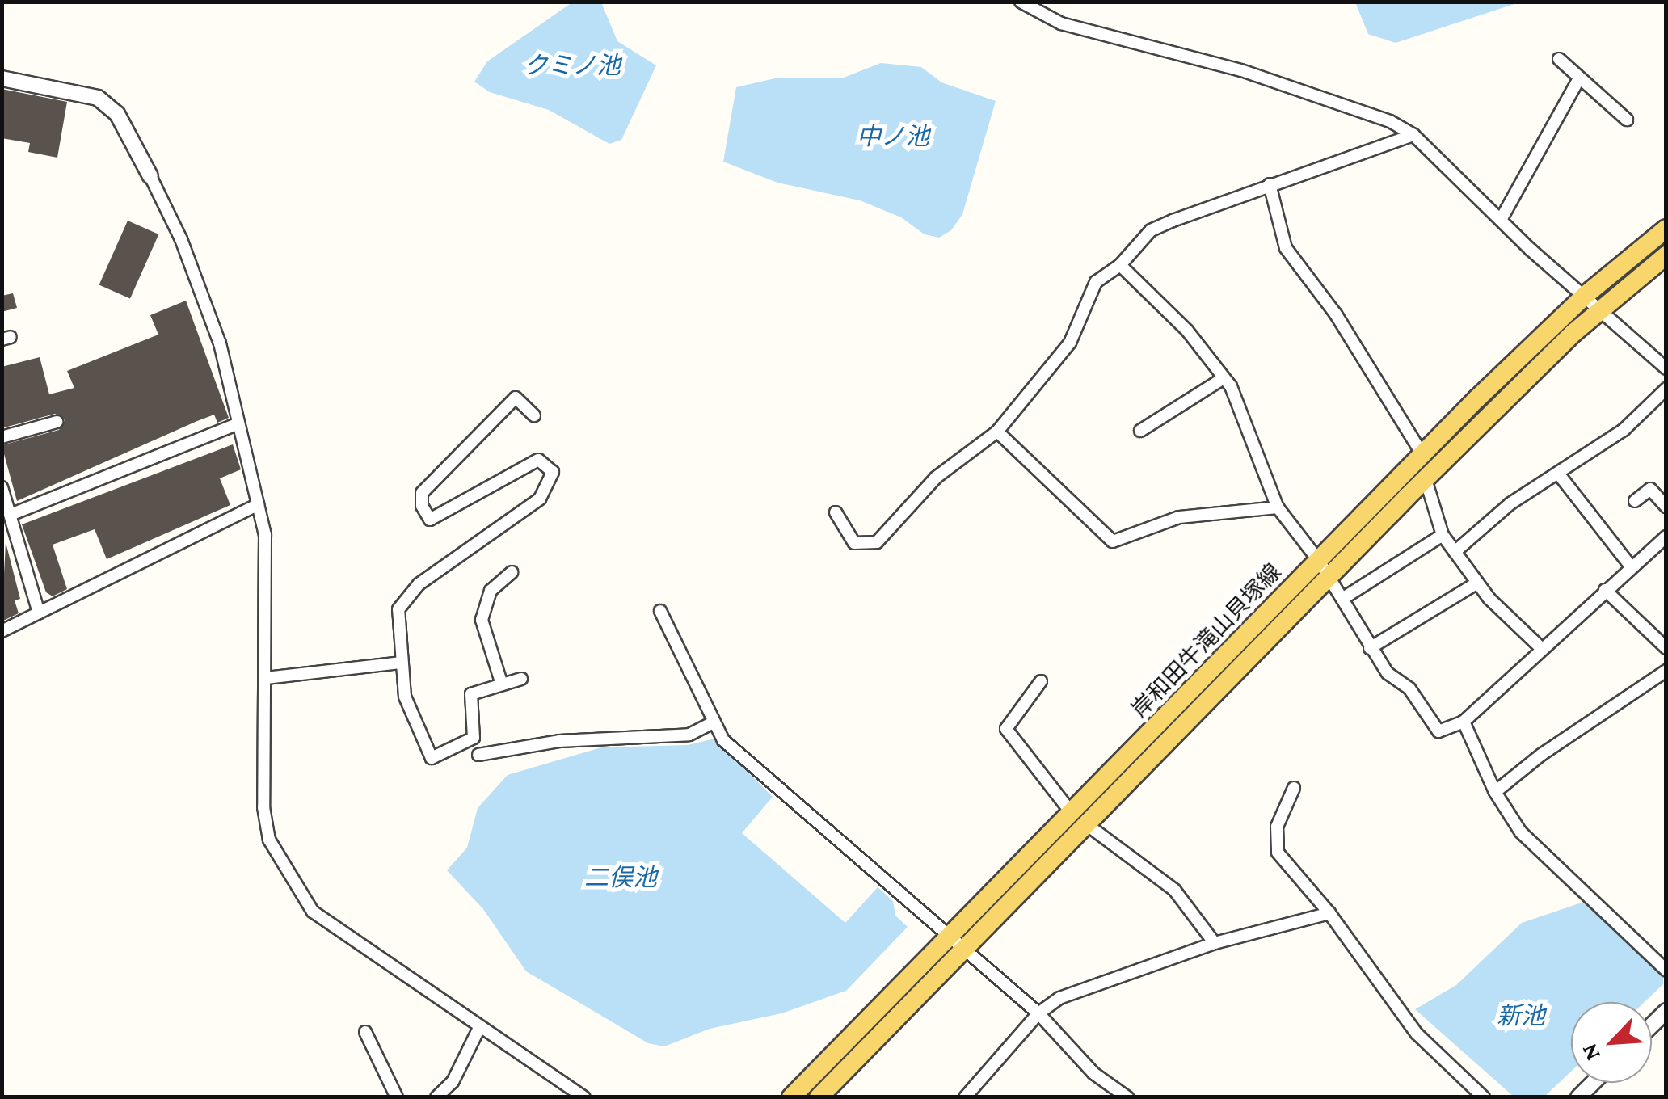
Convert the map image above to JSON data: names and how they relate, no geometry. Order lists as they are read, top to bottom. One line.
{"streets":{"main road":["岸和田牛滝山貝塚線"]},"water":["クミノ池","中ノ池","二俣池","新池"],"north":"bottom left"}
